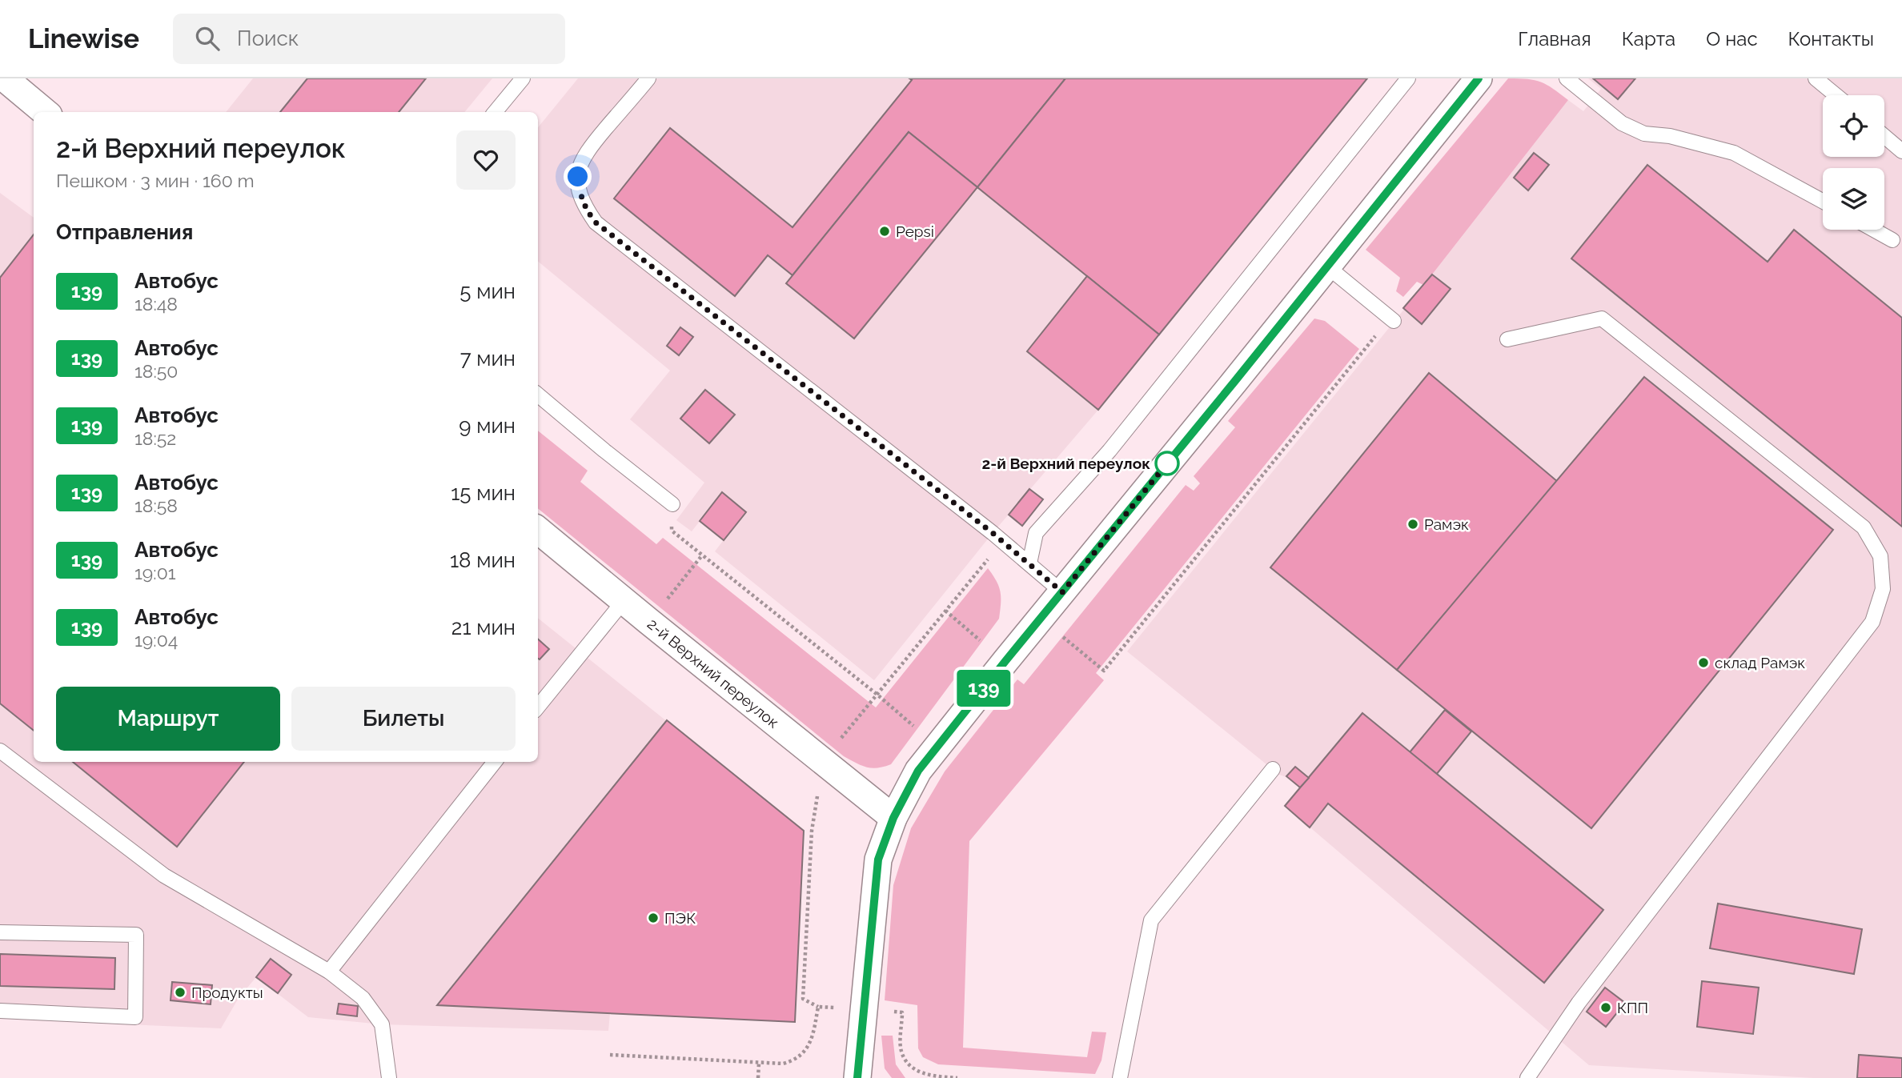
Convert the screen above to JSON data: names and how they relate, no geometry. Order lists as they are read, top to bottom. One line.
{"streets":{"street":["2-й Верхний переулок"]},"places":["Pepsi","2-й Верхний переулок","Рамэк","склад Рамэк","ПЭК","Продукты","КПП"],"lines":["bus line 139"],"page":{"header":"Linewise","search":"Поиск","nav":["Главная","Карта","О нас","Контакты"],"on_map":"139","heading":[["2-й Верхний переулок","Пешком · 3 мин · 160 m"],"Отправления"],"list":[{"mark":"139","name":"Автобус","note":"18:48","value":"5 мин"},{"mark":"139","name":"Автобус","note":"18:50","value":"7 мин"},{"mark":"139","name":"Автобус","note":"18:52","value":"9 мин"},{"mark":"139","name":"Автобус","note":"18:58","value":"15 мин"},{"mark":"139","name":"Автобус","note":"19:01","value":"18 мин"},{"mark":"139","name":"Автобус","note":"19:04","value":"21 мин"}],"buttons":["Маршрут","Билеты"]}}
